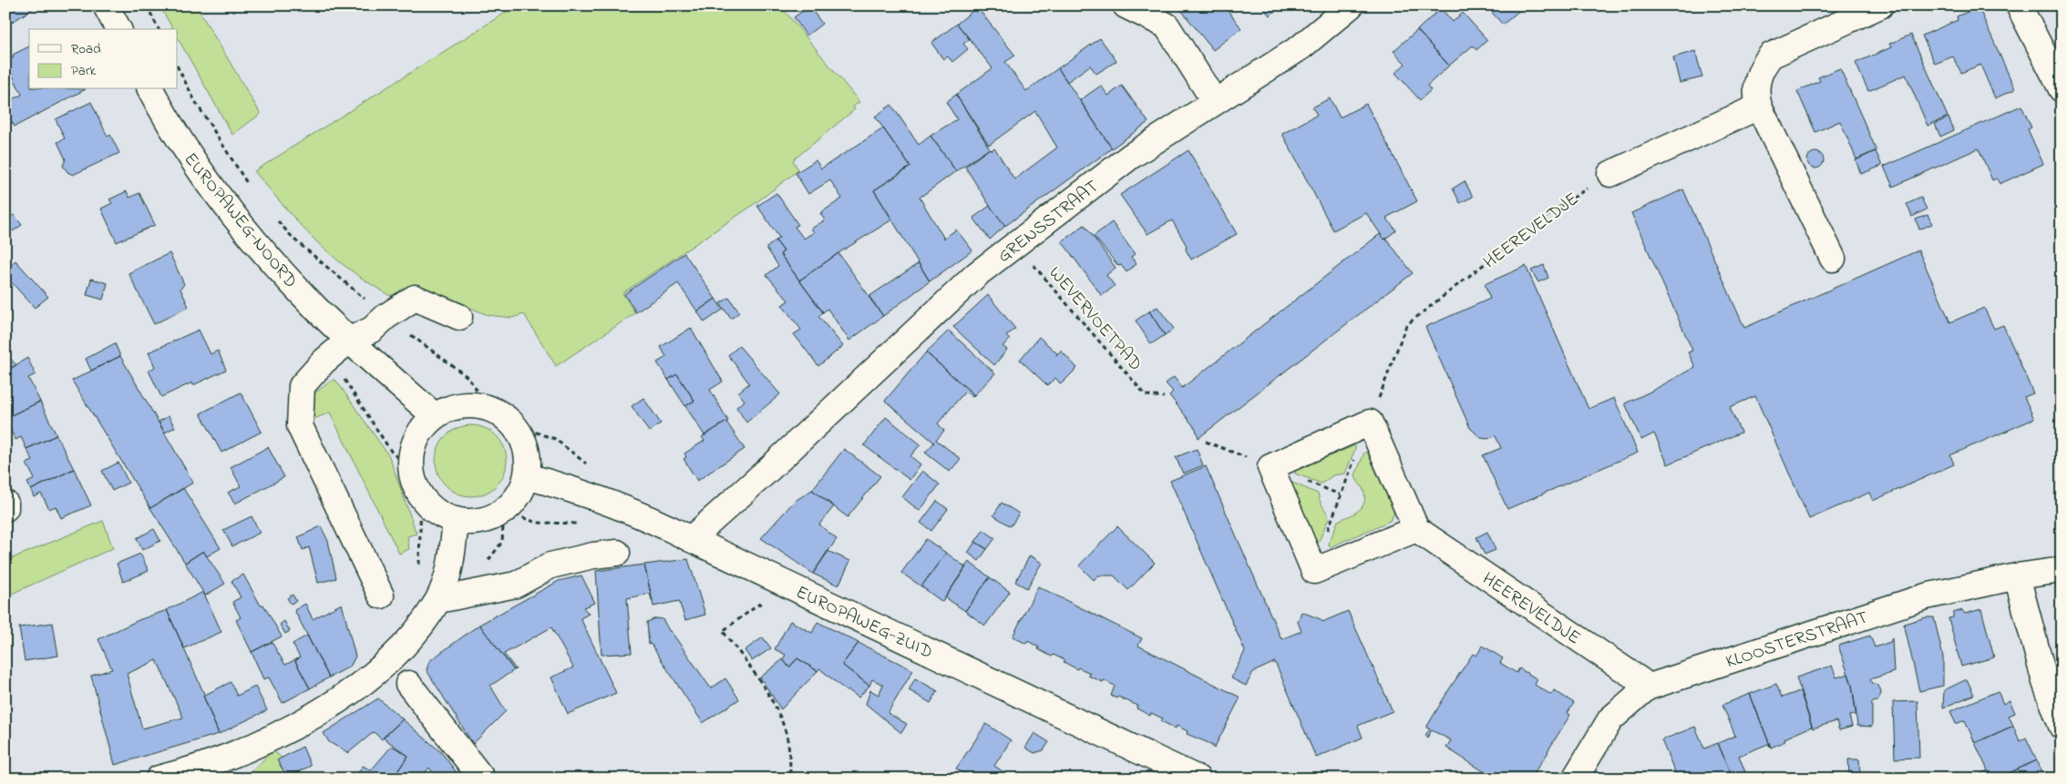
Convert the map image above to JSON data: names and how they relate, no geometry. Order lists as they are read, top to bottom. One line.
{"streets":{"street":["EUROPAWEG-NOORD","GRENSSTRAAT","HEEREVELDJE","EUROPAWEG-ZUID","KLOOSTERSTRAAT"],"path":["WEVERVOETPAD"]},"crossings":[["EUROPAWEG-NOORD","EUROPAWEG-ZUID"],["GRENSSTRAAT","WEVERVOETPAD"],["GRENSSTRAAT","EUROPAWEG-ZUID"],["HEEREVELDJE","KLOOSTERSTRAAT"]],"legend":["Road","Park"]}
